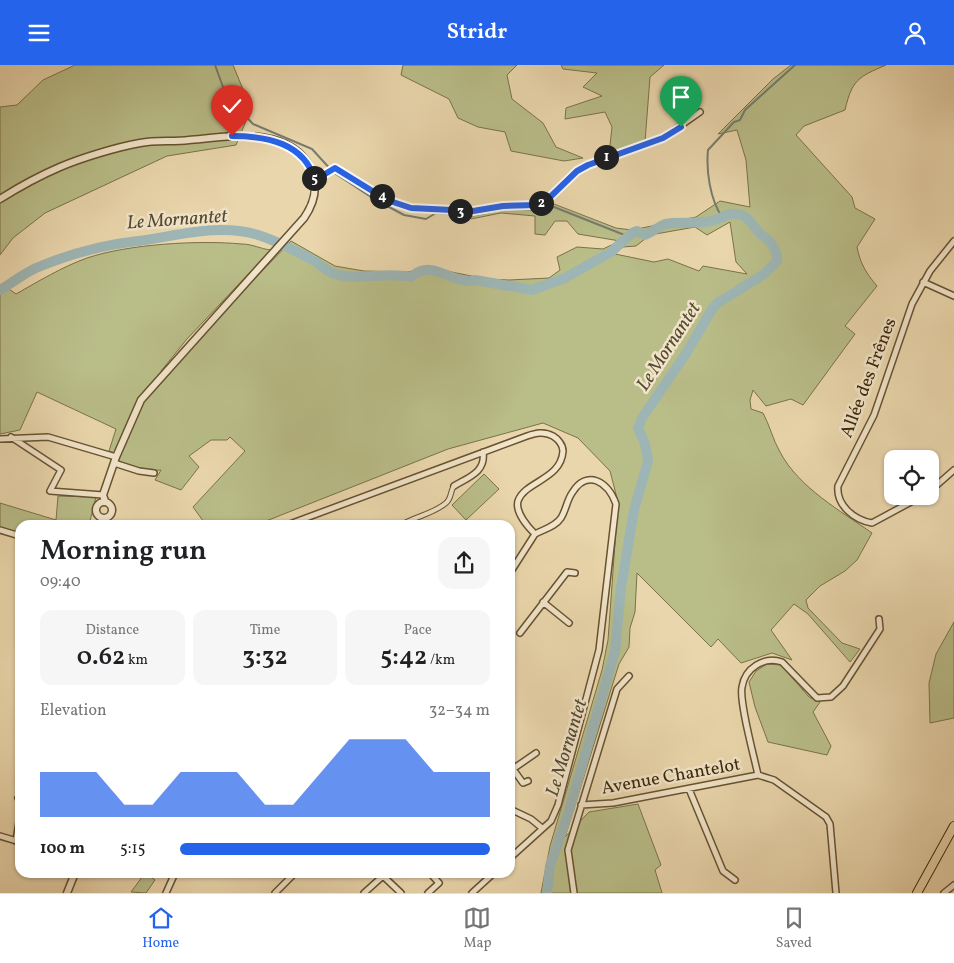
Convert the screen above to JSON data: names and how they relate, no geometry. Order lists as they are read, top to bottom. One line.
{"streets":{"street":["Allée des Frênes","Avenue Chantelot"]},"water":["Le Mornantet"],"page":{"header":"Stridr","pins":["1","5","4","2","3"],"heading":["Morning run","09:40"],"stats":[["Distance","0.62 km"],["Time","3:32"],["Pace","5:42 /km"]],"chart":["Elevation","32–34 m"],"list":[{"name":"100 m","note":"5:15"}],"tabs":["Home","Map","Saved"]}}
